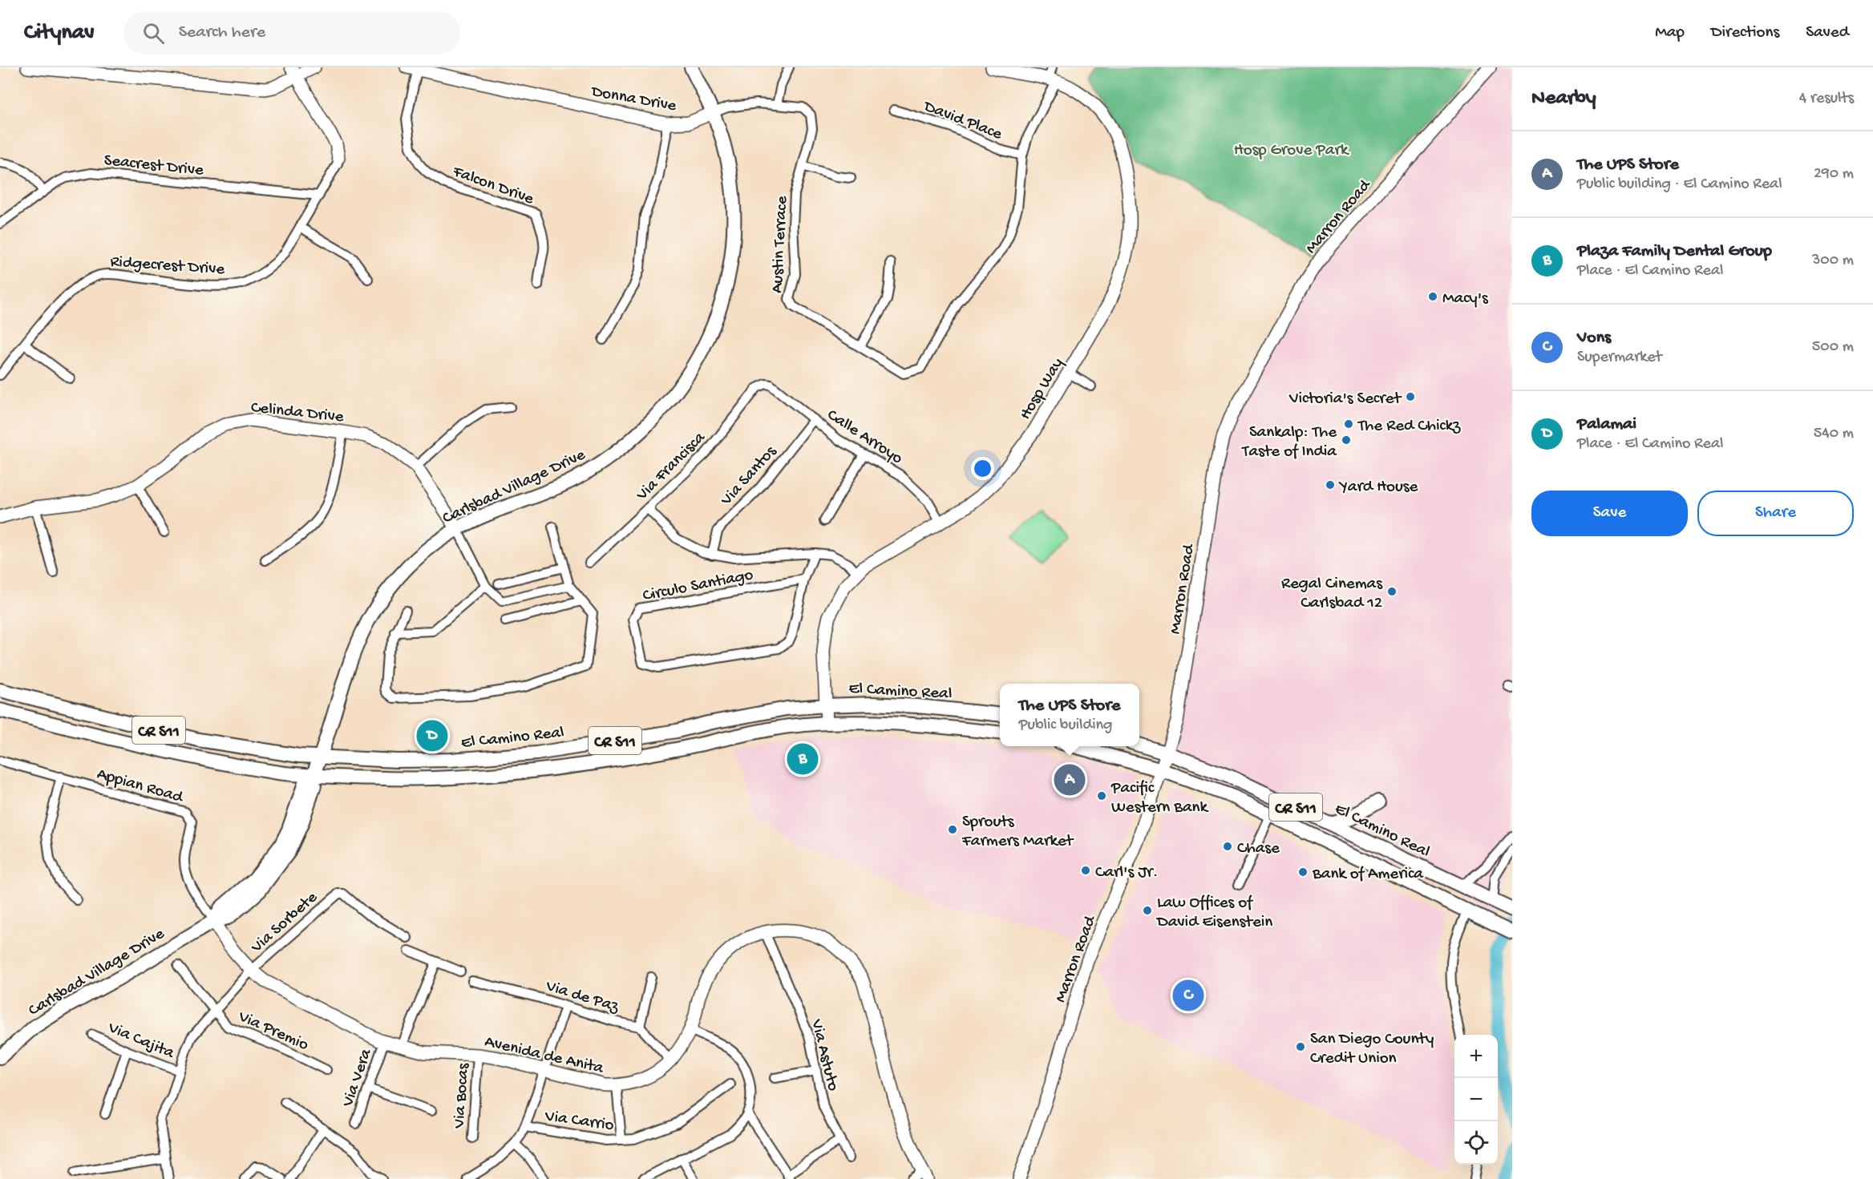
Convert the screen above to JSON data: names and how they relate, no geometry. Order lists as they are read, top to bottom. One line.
{"streets":{"main road":["Carlsbad Village Drive","El Camino Real","CR S11"],"street":["Donna Drive","David Place","Seacrest Drive","Falcon Drive","Marron Road","Austin Terrace","Ridgecrest Drive","Hosp Way","Celinda Drive","Calle Arroyo","Via Francisca","Via Santos","Circulo Santiago","Appian Road","Via Sorbete","Via de Paz","Via Premio","Via Cajita","Avenida de Anita","Via Astuto","Via Vera","Via Bocas","Via Carrio"]},"crossings":[["Donna Drive","Falcon Drive"],["Donna Drive","Austin Terrace"],["Donna Drive","Carlsbad Village Drive"],["David Place","Austin Terrace"],["Seacrest Drive","Ridgecrest Drive"],["Marron Road","El Camino Real"],["Marron Road","CR S11"],["Austin Terrace","Hosp Way"],["Hosp Way","Calle Arroyo"],["Hosp Way","El Camino Real"],["Celinda Drive","Carlsbad Village Drive"],["Calle Arroyo","Via Francisca"],["Calle Arroyo","Via Santos"],["Carlsbad Village Drive","El Camino Real"],["Carlsbad Village Drive","Appian Road"],["Carlsbad Village Drive","Avenida de Anita"],["Appian Road","Avenida de Anita"],["Via Sorbete","Via Premio"],["Via Sorbete","Via Cajita"],["Via Sorbete","Avenida de Anita"],["Avenida de Anita","Via Astuto"],["Avenida de Anita","Via Vera"],["Avenida de Anita","Via Bocas"]],"parks":["Hosp Grove Park"],"places":["Macy's","Victoria's Secret","The Red Chickz","Sankalp: The Taste of India","Yard House","Regal Cinemas Carlsbad 12","Pacific Western Bank","Sprouts Farmers Market","Chase","Carl's Jr.","Bank of America","Law Offices of David Eisenstein","San Diego County Credit Union"],"page":{"header":"Citynav","search":"Search here","nav":["Map","Directions","Saved"],"heading":["Nearby","4 results"],"list":[{"mark":"A","name":"The UPS Store","note":"Public building · El Camino Real","value":"290 m"},{"mark":"B","name":"Plaza Family Dental Group","note":"Place · El Camino Real","value":"300 m"},{"mark":"C","name":"Vons","note":"Supermarket","value":"500 m"},{"mark":"D","name":"Palamai","note":"Place · El Camino Real","value":"540 m"}],"buttons":["Save","Share"],"popup":["The UPS Store","Public building"],"pins":["D","B","A","C"],"map_buttons":["+","−"]}}
